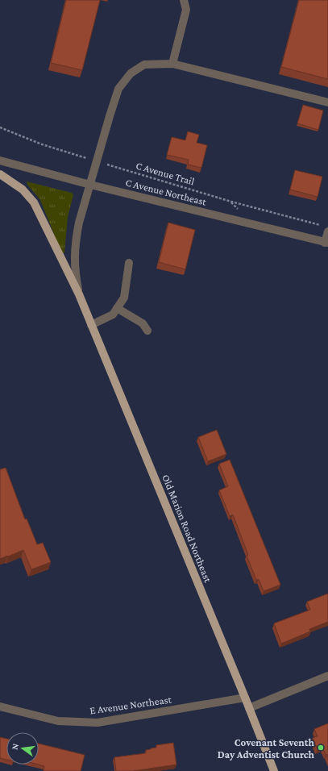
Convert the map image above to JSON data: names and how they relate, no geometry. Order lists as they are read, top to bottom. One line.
{"streets":{"main road":["Old Marion Road Northeast"],"street":["C Avenue Northeast","E Avenue Northeast"],"path":["C Avenue Trail"]},"crossings":[["C Avenue Trail","Old Marion Road Northeast"],["C Avenue Northeast","Old Marion Road Northeast"],["Old Marion Road Northeast","E Avenue Northeast"]],"places":["Covenant Seventh Day Adventist Church"],"north":"left"}
